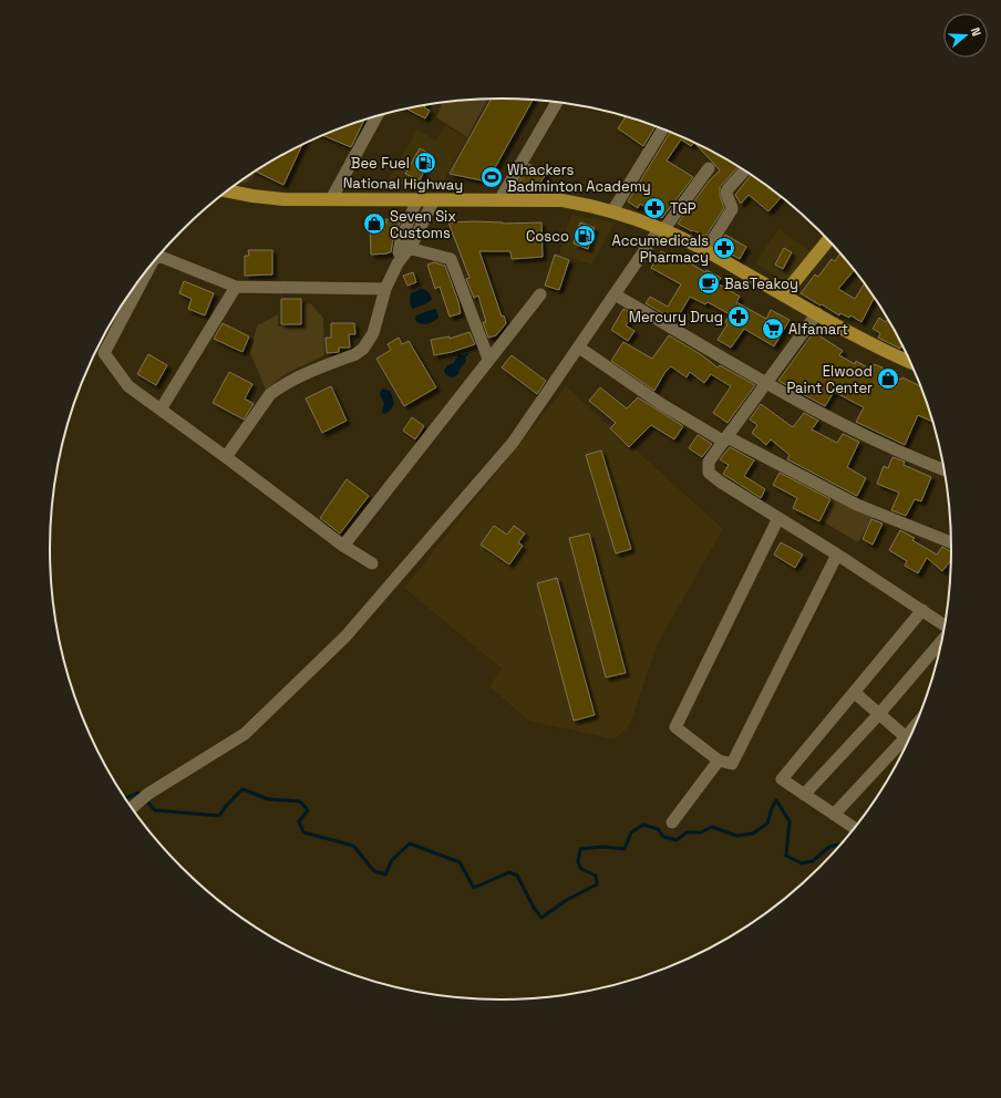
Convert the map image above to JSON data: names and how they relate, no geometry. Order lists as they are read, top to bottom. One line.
{"streets":{"main road":["National Highway"]},"places":{"fuel station":["Bee Fuel","Cosco"],"sports":["Whackers Badminton Academy"],"pharmacy":["TGP","Accumedicals Pharmacy","Mercury Drug"],"shop":["Seven Six Customs","Elwood Paint Center"],"cafe":["BasTeakoy"],"supermarket":["Alfamart"]},"north":"right"}
